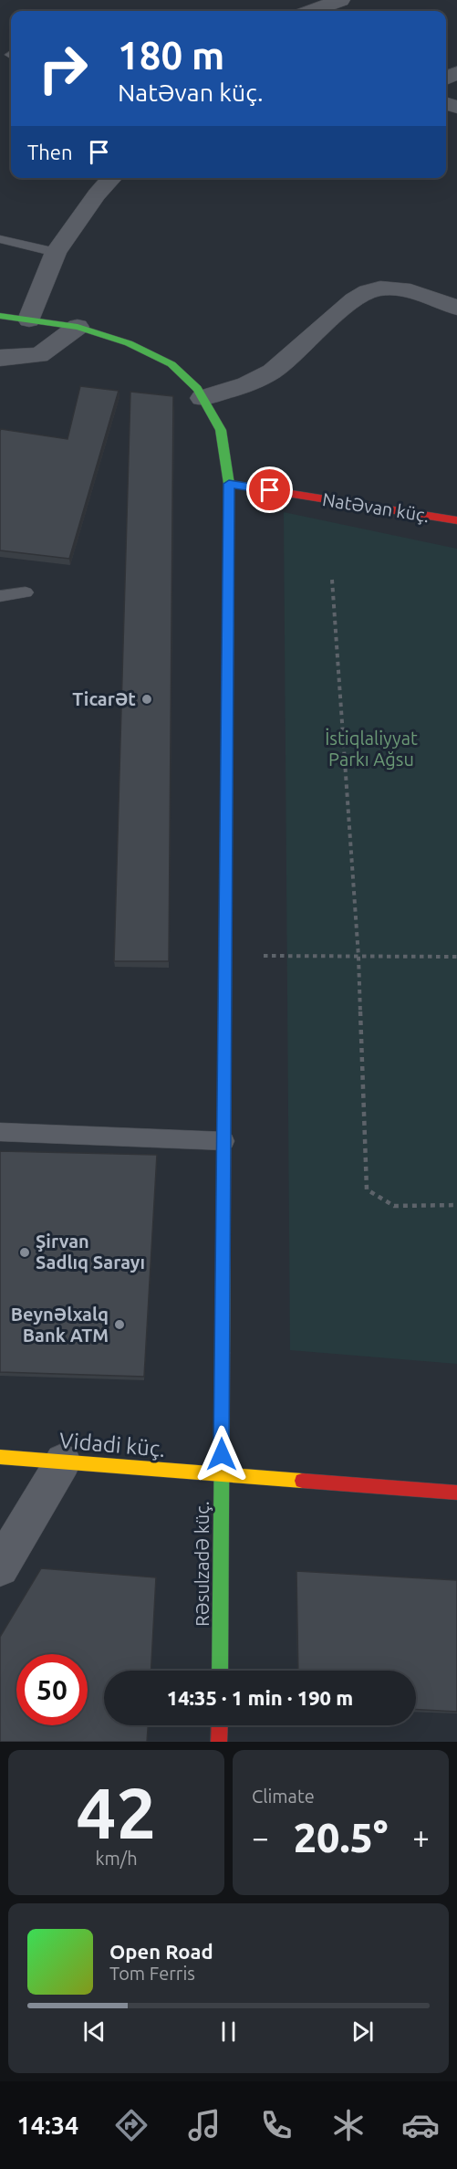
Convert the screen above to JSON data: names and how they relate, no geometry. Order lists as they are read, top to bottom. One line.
{"streets":{"main road":["Natəvan küç.","Vidadi küç.","Rəsulzadə küç."]},"crossings":[["Natəvan küç.","Rəsulzadə küç."],["Vidadi küç.","Rəsulzadə küç."]],"parks":["İstiqlaliyyat Parkı Ağsu"],"places":["Ticarət","Şirvan Sadlıq Sarayı","Beynəlxalq Bank ATM"],"page":{"turn":["180 m","Natəvan küç."],"then":"Then","limit":"50","trip":"14:35 · 1 min · 190 m","tile":[["42","km/h"],"Climate"],"heat":["−","20.5°","+"],"song":["Open Road","Tom Ferris"],"tabs":"14:34"}}
